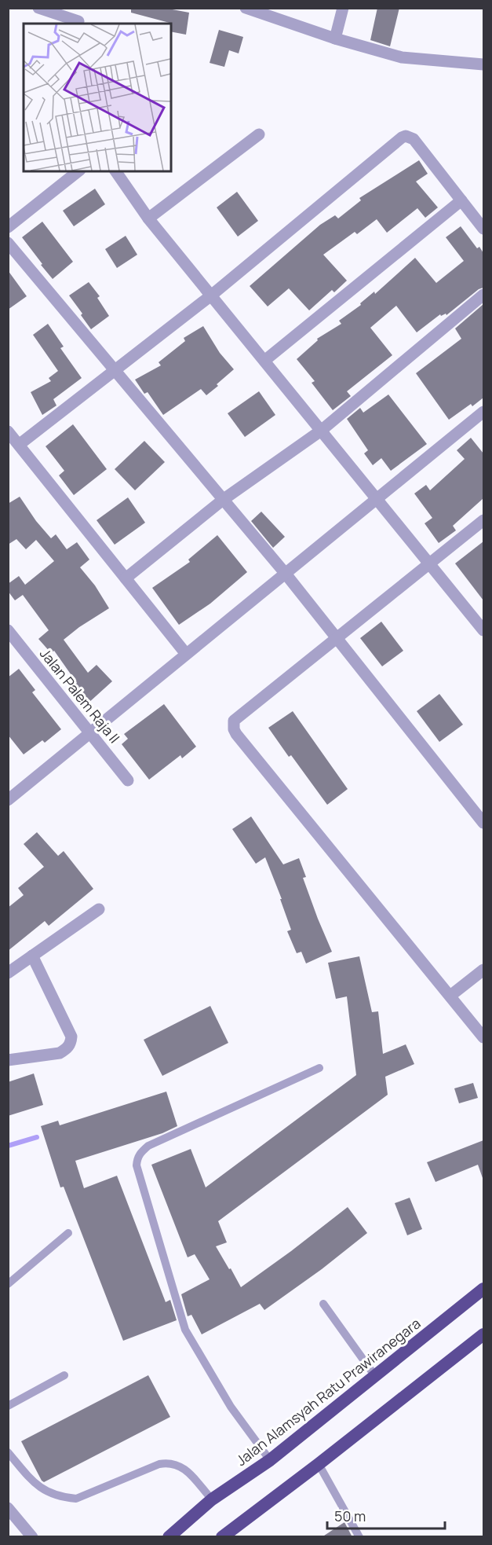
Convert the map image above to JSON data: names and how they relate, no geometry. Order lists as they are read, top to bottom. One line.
{"streets":{"highway":["Jalan Alamsyah Ratu Prawiranegara"],"street":["Jalan Palem Raja II"]},"scale_bar":"50 m"}
